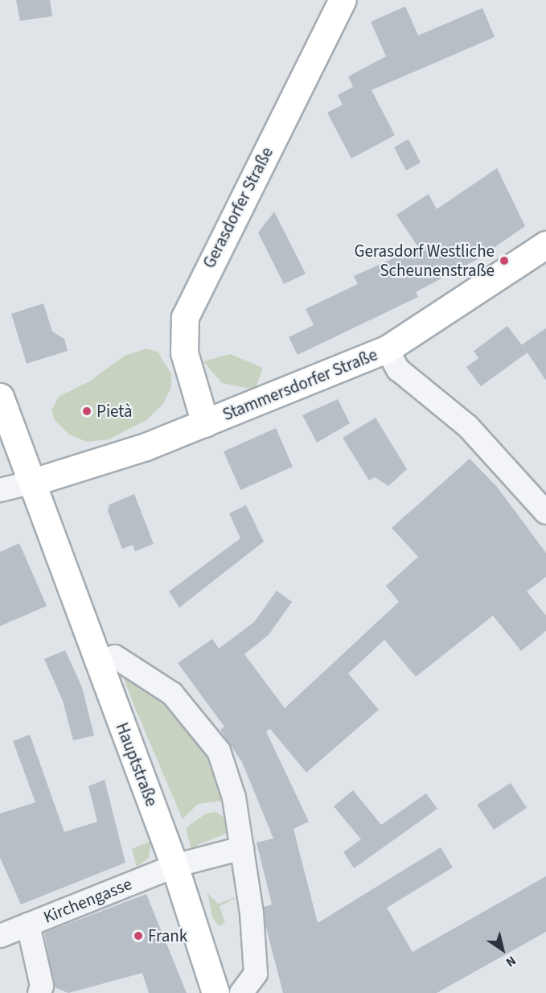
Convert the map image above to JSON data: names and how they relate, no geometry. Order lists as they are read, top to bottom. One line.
{"streets":{"main road":["Gerasdorfer Straße","Stammersdorfer Straße","Hauptstraße"],"street":["Kirchengasse"]},"crossings":[["Gerasdorfer Straße","Stammersdorfer Straße"],["Stammersdorfer Straße","Hauptstraße"],["Hauptstraße","Kirchengasse"]],"places":["Gerasdorf Westliche Scheunenstraße","Pietà","Frank"],"north":"bottom right"}
